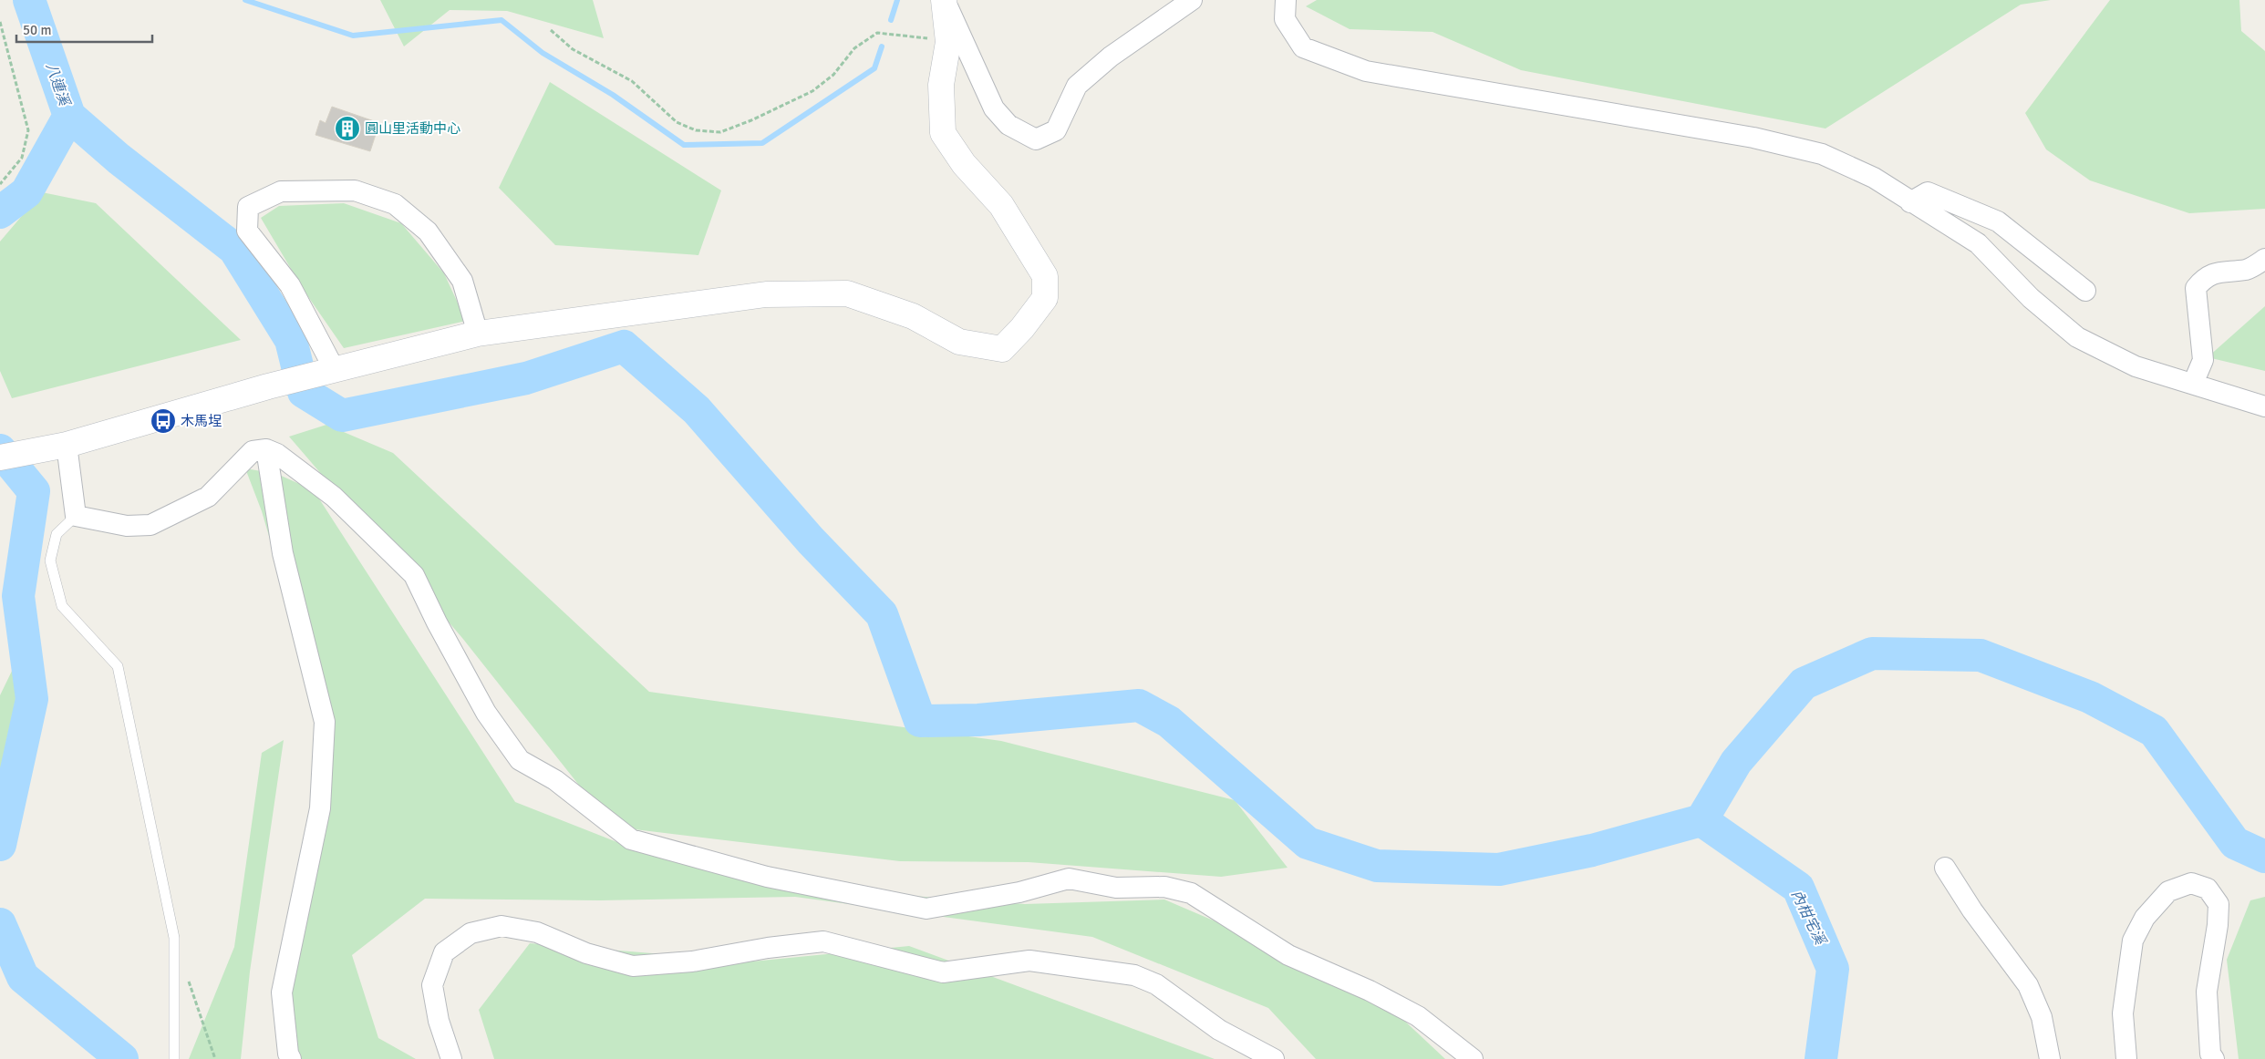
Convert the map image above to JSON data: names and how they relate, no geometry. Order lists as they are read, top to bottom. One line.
{"water":["八連溪","內柑宅溪"],"places":{"building":["圓山里活動中心"],"bus stop":["木馬埕"]},"scale_bar":"50 m"}
